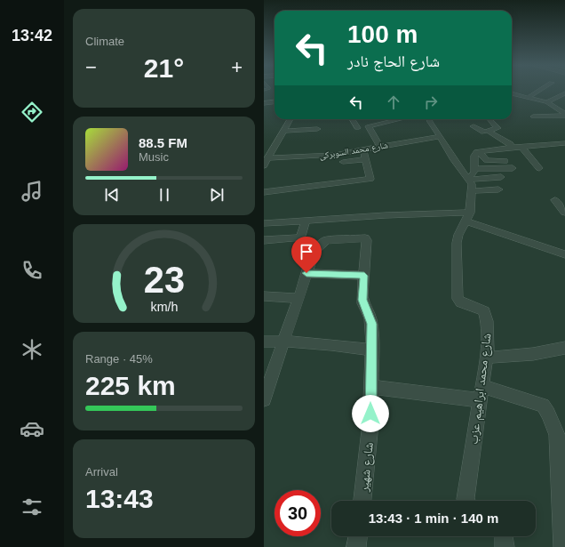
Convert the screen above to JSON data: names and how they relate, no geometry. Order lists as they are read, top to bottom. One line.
{"streets":{"street":["شارع محمد السوبركى","شارع محمد ابراهيم عزب","شارع شهير"]},"page":{"tabs":"13:42","tile":["Climate",["Range · 45%","225 km"],["Arrival","13:43"]],"turn":["100 m","شارع الحاج نادر"],"heat":["−","21°","+"],"song":["88.5 FM","Music"],"limit":"30","trip":"13:43 · 1 min · 140 m","gauge":["23","km/h"]}}
